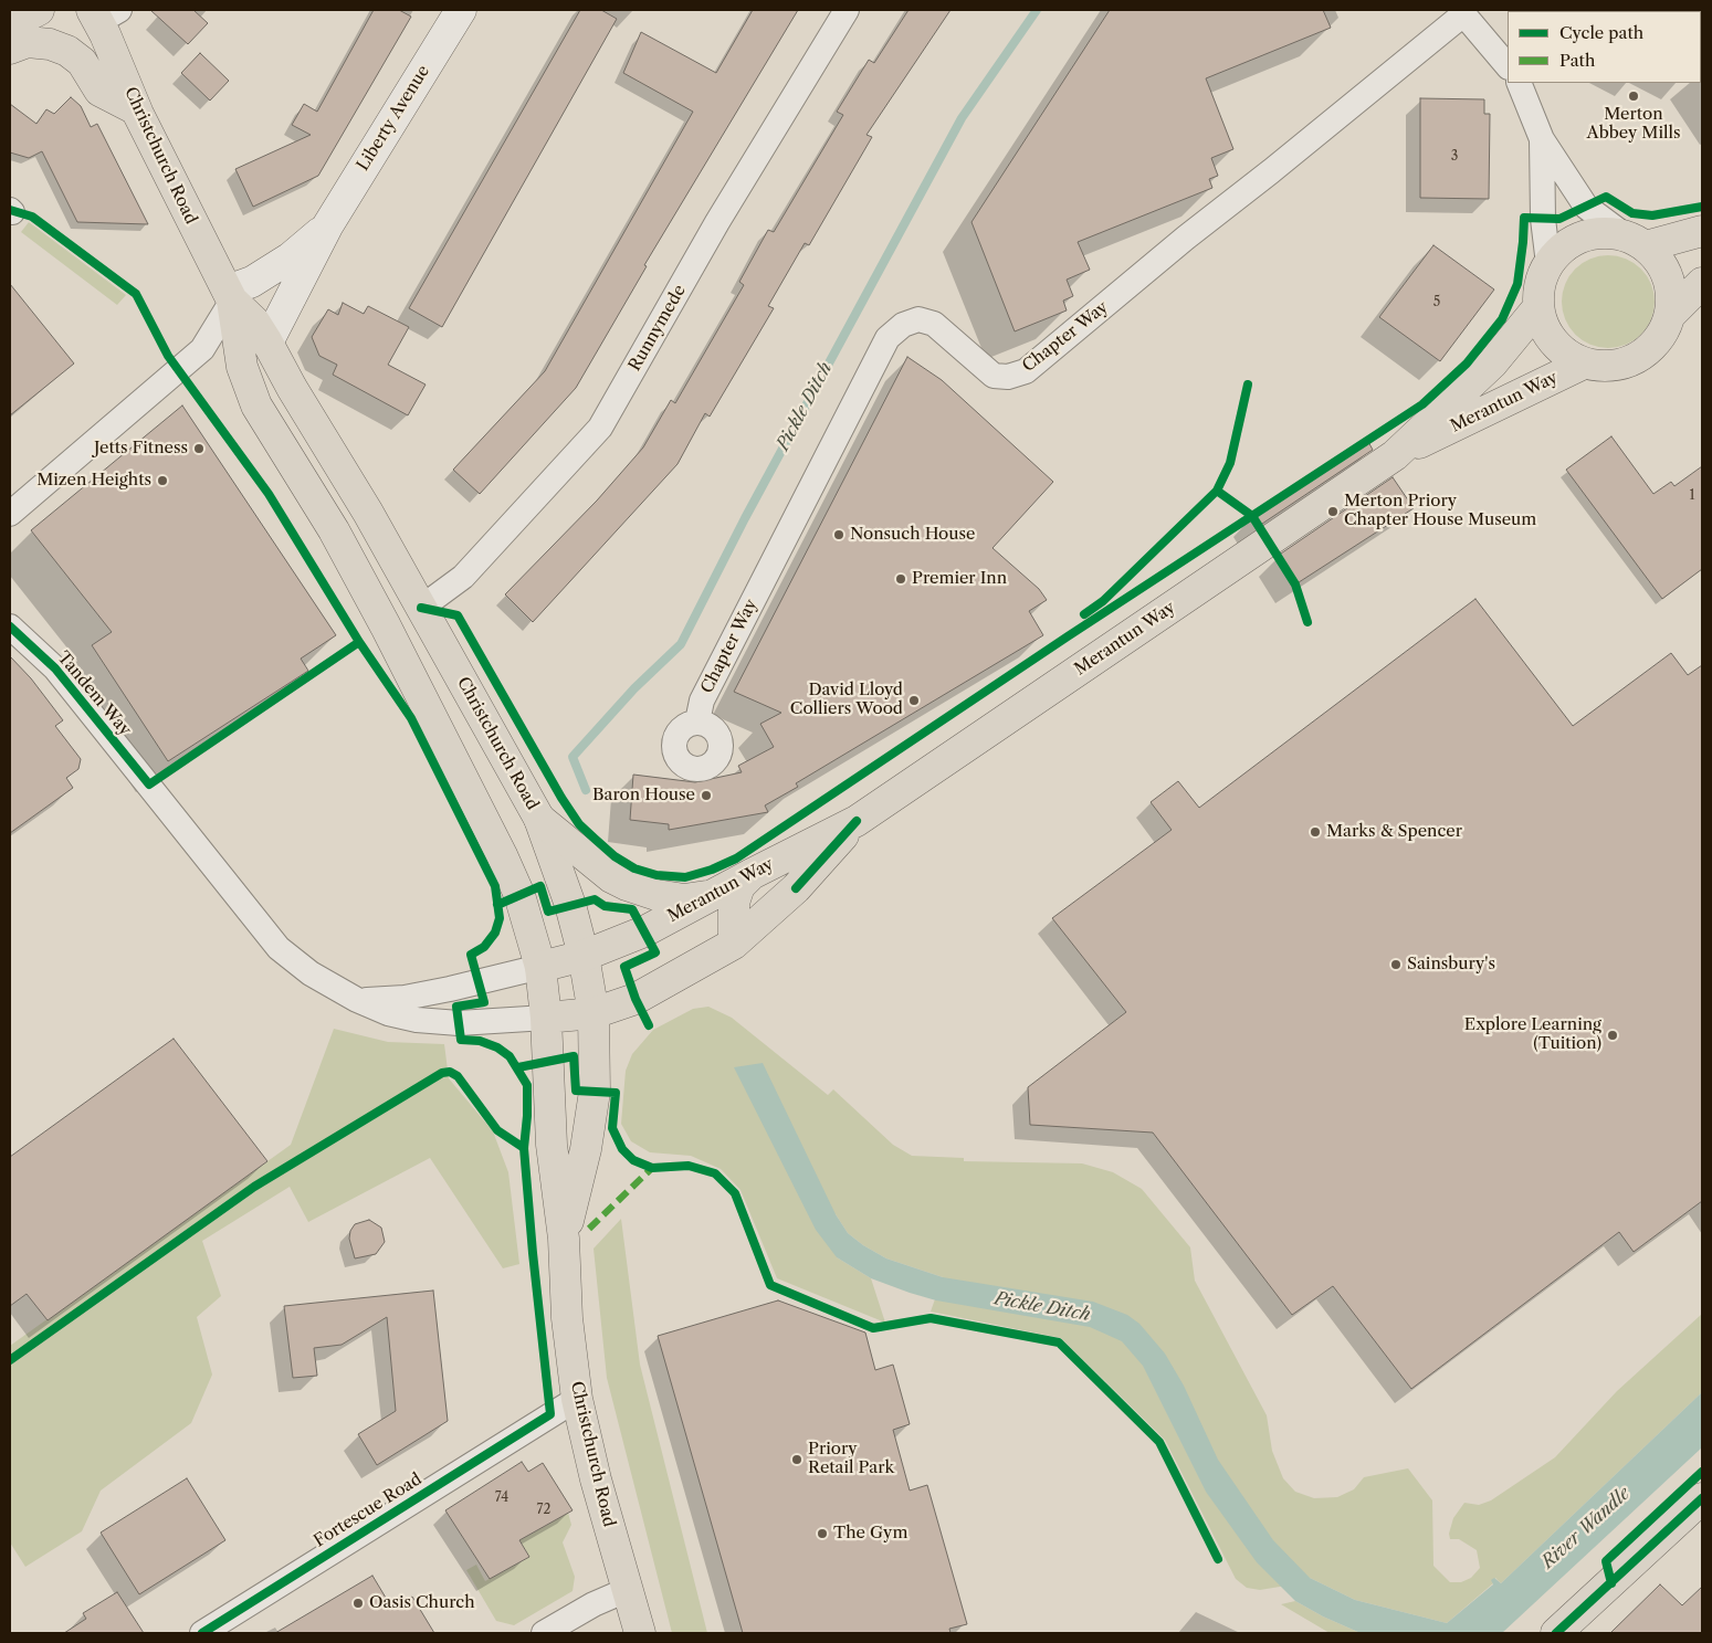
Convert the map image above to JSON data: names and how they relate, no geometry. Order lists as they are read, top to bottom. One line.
{"streets":{"main road":["Christchurch Road","Merantun Way"],"street":["Liberty Avenue","Runnymede","Chapter Way","Tandem Way","Fortescue Road"]},"crossings":[["Liberty Avenue","Christchurch Road"],["Christchurch Road","Runnymede"],["Christchurch Road","Merantun Way"],["Christchurch Road","Tandem Way"],["Christchurch Road","Fortescue Road"],["Merantun Way","Tandem Way"]],"water":["Pickle Ditch","River Wandle"],"places":["Merton Abbey Mills","Jetts Fitness","Mizen Heights","Merton Priory Chapter House Museum","Nonsuch House","Premier Inn","David Lloyd Colliers Wood","Baron House","Marks & Spencer","Sainsbury's","Explore Learning (Tuition)","Priory Retail Park","The Gym","Oasis Church"],"house_numbers":["3","5","1","74","72"],"legend":["Cycle path","Path"]}
